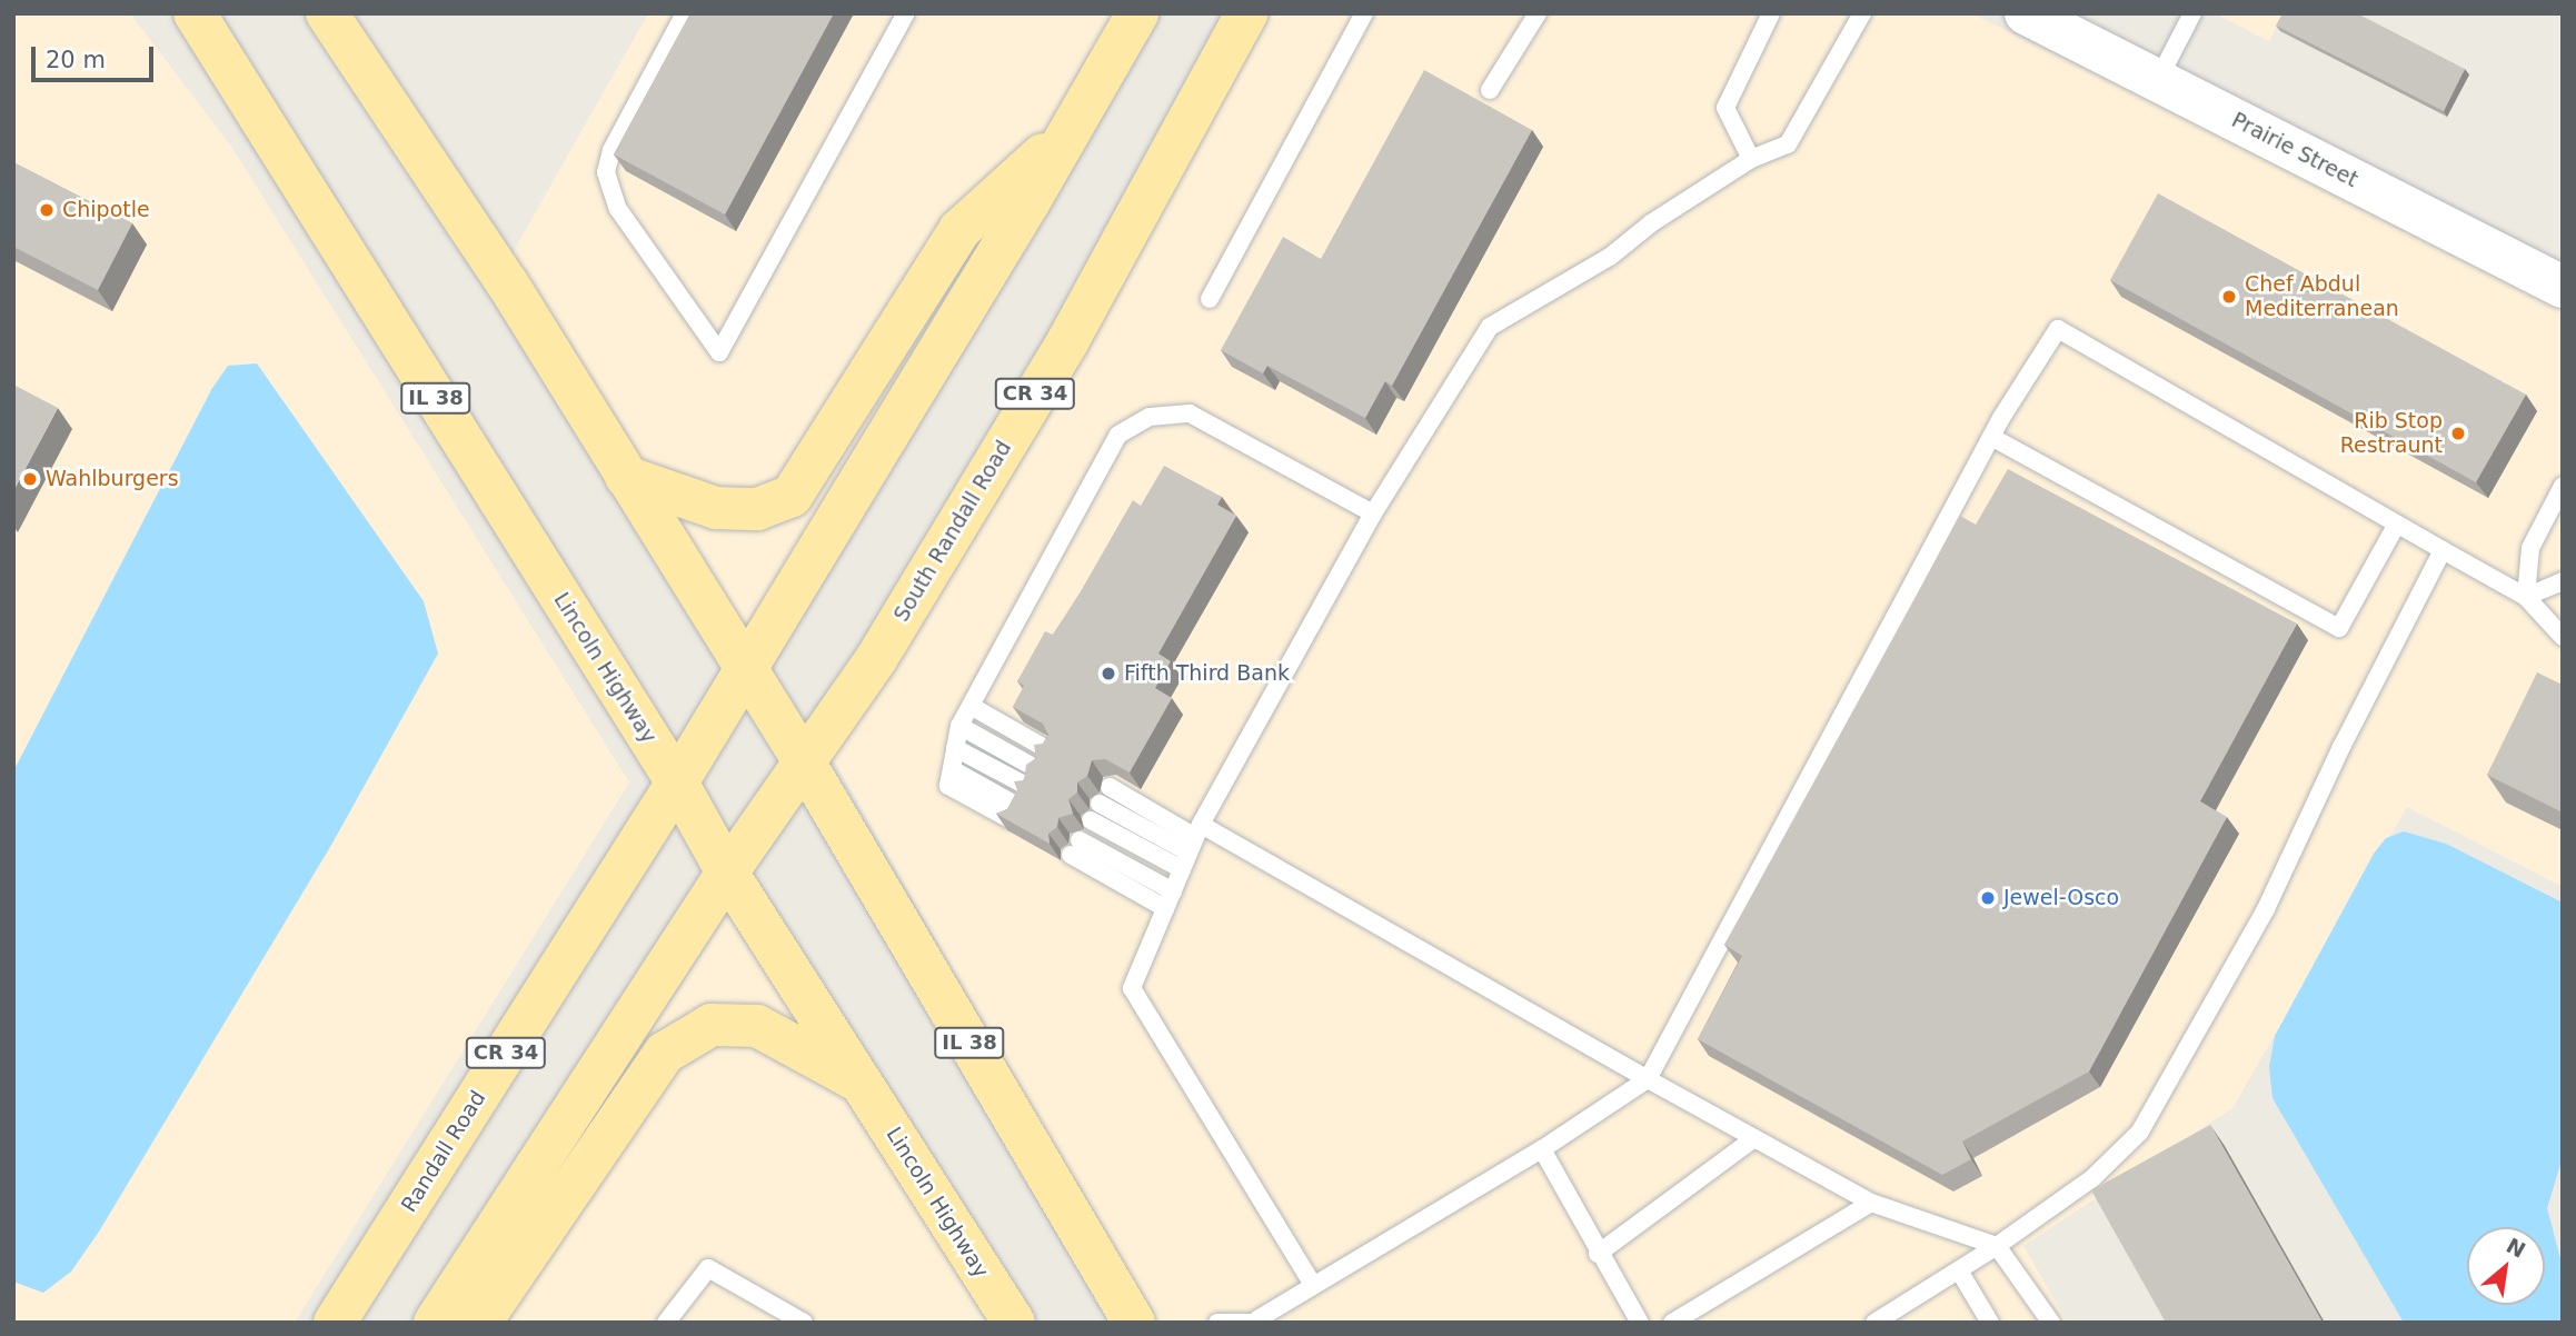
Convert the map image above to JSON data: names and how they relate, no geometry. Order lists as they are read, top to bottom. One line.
{"streets":{"main road":["CR 34","IL 38","South Randall Road","Lincoln Highway","Randall Road"],"street":["Prairie Street"]},"crossings":[["CR 34","IL 38"],["CR 34","South Randall Road"],["CR 34","Lincoln Highway"],["CR 34","Randall Road"],["IL 38","South Randall Road"],["South Randall Road","Lincoln Highway"],["Lincoln Highway","Randall Road"]],"places":["Chipotle","Chef Abdul Mediterranean","Rib Stop Restraunt","Wahlburgers","Fifth Third Bank","Jewel-Osco"],"scale_bar":"20 m","north":"top right"}
